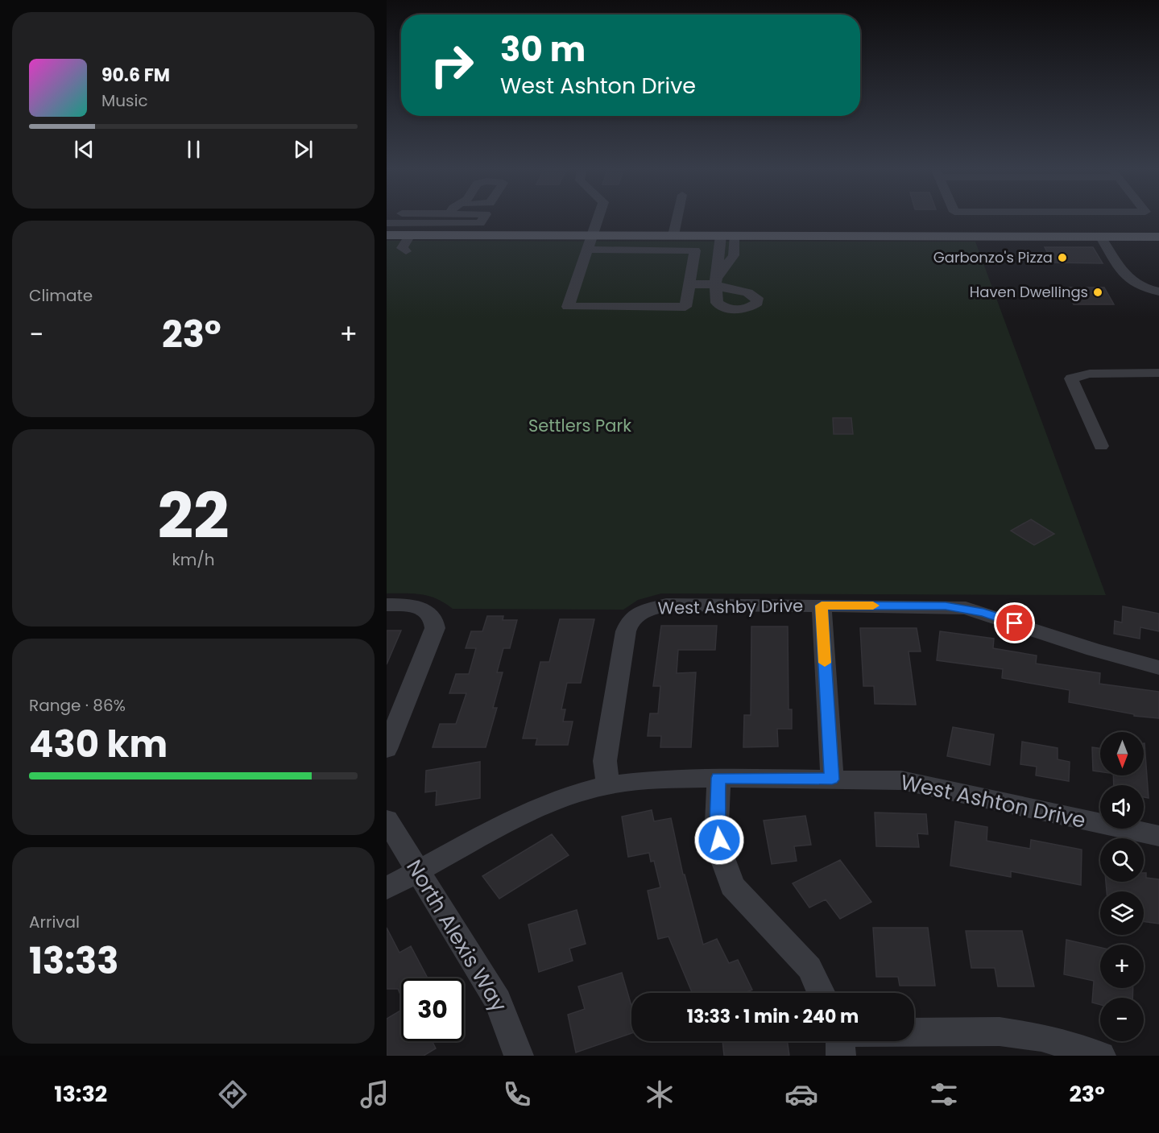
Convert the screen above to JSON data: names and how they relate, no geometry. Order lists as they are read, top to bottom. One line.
{"streets":{"street":["West Ashby Drive","West Ashton Drive","North Alexis Way"]},"crossings":[["West Ashby Drive","West Ashton Drive"],["West Ashton Drive","North Alexis Way"]],"parks":["Settlers Park"],"places":["Garbonzo's Pizza","Haven Dwellings"],"north":"bottom","page":{"turn":["30 m","West Ashton Drive"],"song":["90.6 FM","Music"],"tile":["Climate",["22","km/h"],["Range · 86%","430 km"],["Arrival","13:33"]],"heat":["−","23°","+"],"map_buttons":["+","−"],"limit":"30","trip":"13:33 · 1 min · 240 m","tabs":["13:32","23°"]}}
